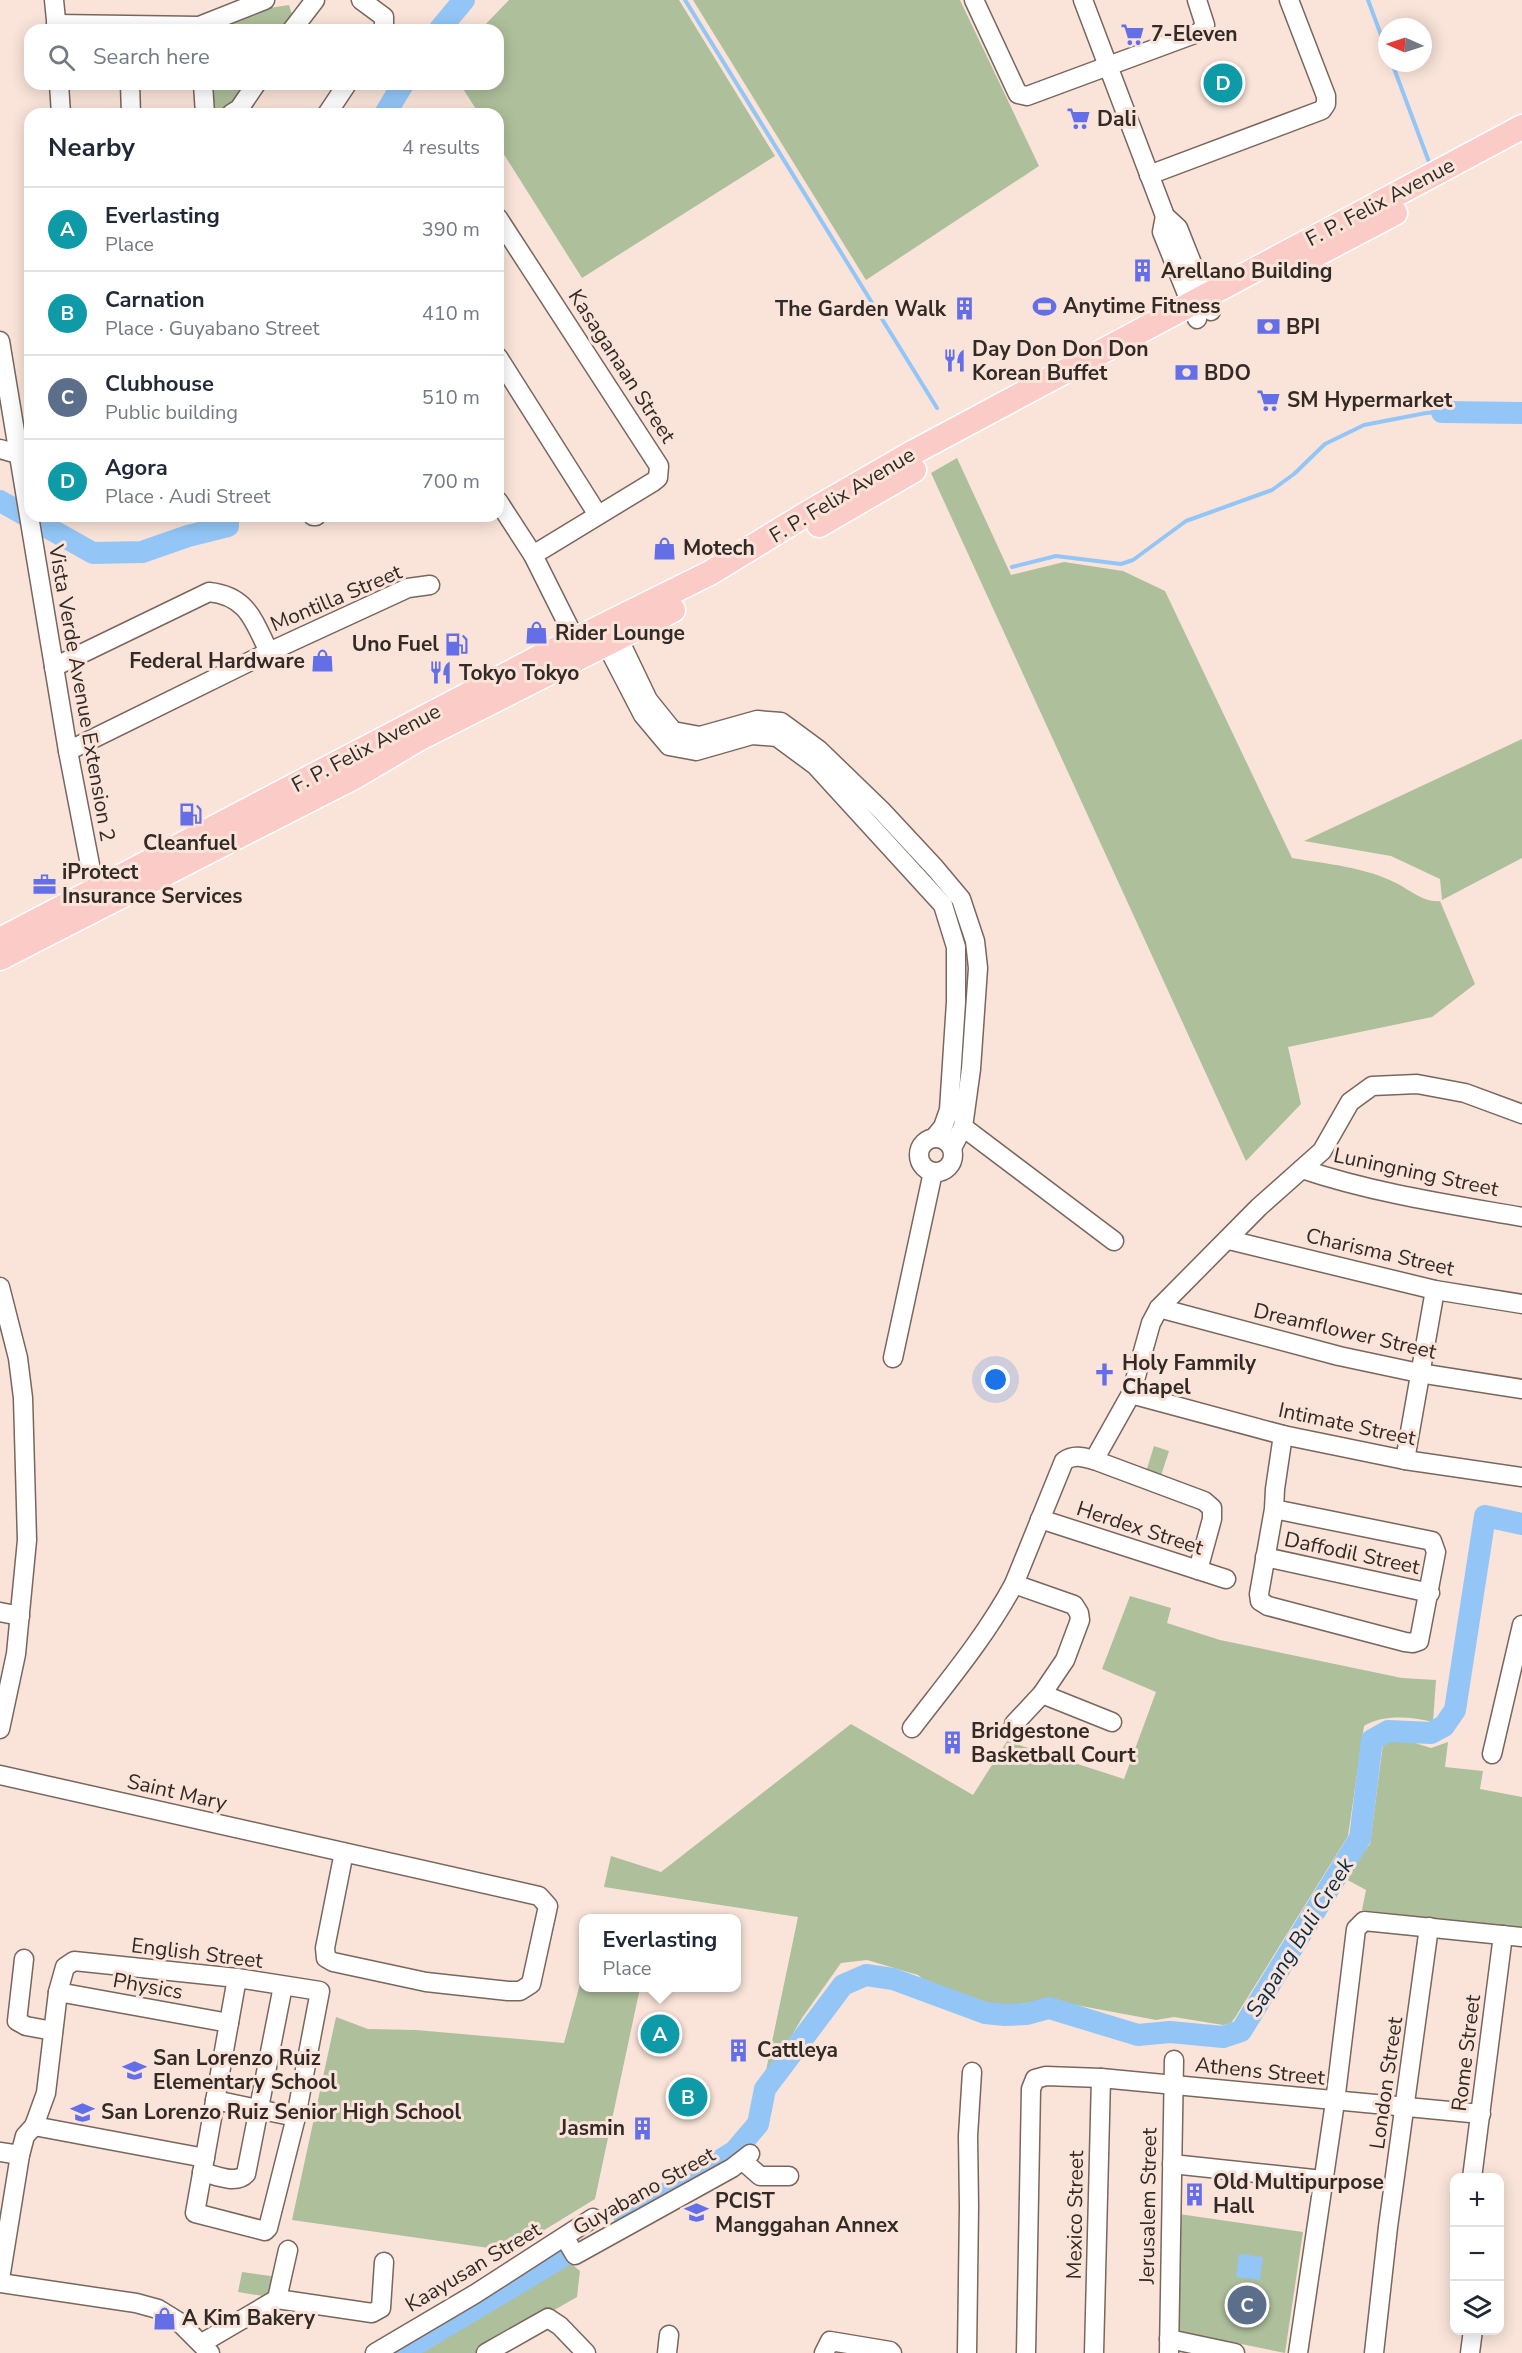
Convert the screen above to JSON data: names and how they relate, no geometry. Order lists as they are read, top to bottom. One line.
{"streets":{"main road":["F. P. Felix Avenue"],"street":["Kasaganaan Street","Montilla Street","Vista Verde Avenue Extension 2","Luningning Street","Charisma Street","Dreamflower Street","Intimate Street","Herdex Street","Daffodil Street","Saint Mary","English Street","Physics","Rome Street","Athens Street","London Street","Guyabano Street","Jerusalem Street","Mexico Street","Kaayusan Street"]},"crossings":[["F. P. Felix Avenue","Vista Verde Avenue Extension 2"],["Montilla Street","Vista Verde Avenue Extension 2"],["English Street","Physics"],["Rome Street","Athens Street"],["Athens Street","London Street"],["Athens Street","Jerusalem Street"],["Athens Street","Mexico Street"],["Guyabano Street","Kaayusan Street"]],"water":["Sapang Buli Creek"],"places":{"supermarket":["7-Eleven","Dali","SM Hypermarket"],"building":["Arellano Building","The Garden Walk","Bridgestone Basketball Court","Cattleya","Jasmin","Old Multipurpose Hall"],"sports":["Anytime Fitness"],"bank":["BPI","BDO"],"restaurant":["Day Don Don Don Korean Buffet","Tokyo Tokyo"],"shop":["Motech","Rider Lounge","Federal Hardware","A Kim Bakery"],"fuel station":["Uno Fuel","Cleanfuel"],"office":["iProtect Insurance Services"],"church":["Holy Fammily Chapel"],"school or university":["San Lorenzo Ruiz Elementary School","San Lorenzo Ruiz Senior High School","PCIST Manggahan Annex"]},"north":"left","page":{"search":"Search here","pins":["D","A","B","C"],"heading":["Nearby","4 results"],"list":[{"mark":"A","name":"Everlasting","note":"Place","value":"390 m"},{"mark":"B","name":"Carnation","note":"Place · Guyabano Street","value":"410 m"},{"mark":"C","name":"Clubhouse","note":"Public building","value":"510 m"},{"mark":"D","name":"Agora","note":"Place · Audi Street","value":"700 m"}],"popup":["Everlasting","Place"],"map_buttons":["+","−"]}}
